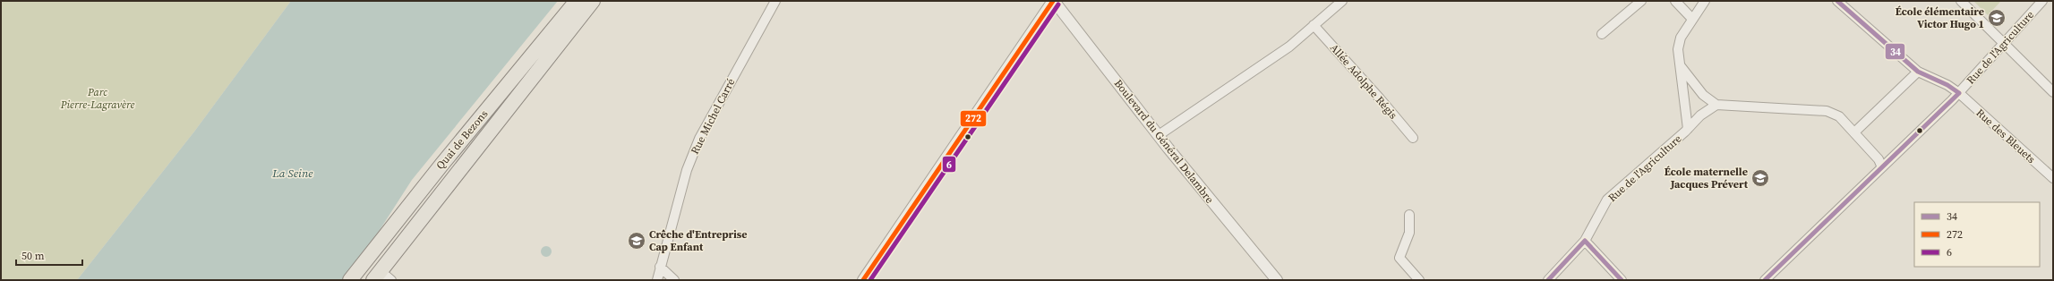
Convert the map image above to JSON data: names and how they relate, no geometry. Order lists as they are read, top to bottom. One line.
{"streets":{"main road":["Quai de Bezons"],"street":["Rue de l'Agriculture","Allée Adolphe Régis","Rue Michel Carré","Rue des Bleuets","Boulevard du Général Delambre"]},"crossings":[["Rue de l'Agriculture","Rue des Bleuets"]],"water":["La Seine"],"parks":["Parc Pierre-Lagravère"],"places":{"school or university":["École élémentaire Victor Hugo 1","École maternelle Jacques Prévert","Crêche d'Entreprise Cap Enfant"]},"lines":["transit line 34","transit line 272","transit line 6"],"legend":["34","272","6"],"scale_bar":"50 m"}
